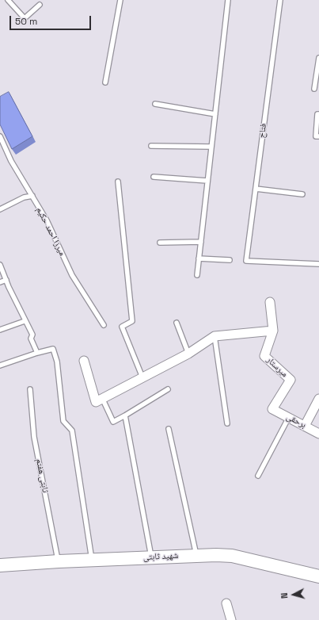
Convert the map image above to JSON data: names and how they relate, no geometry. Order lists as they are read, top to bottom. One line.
{"streets":{"main road":["شهید ثابتی"],"street":["میرستار","برحقی"],"lane":["فتاح","میرزا احمد حکیم","ثابتی هفتم"]},"crossings":[["میرستار","برحقی"],["ثابتی هفتم","شهید ثابتی"]],"scale_bar":"50 m","north":"left"}
